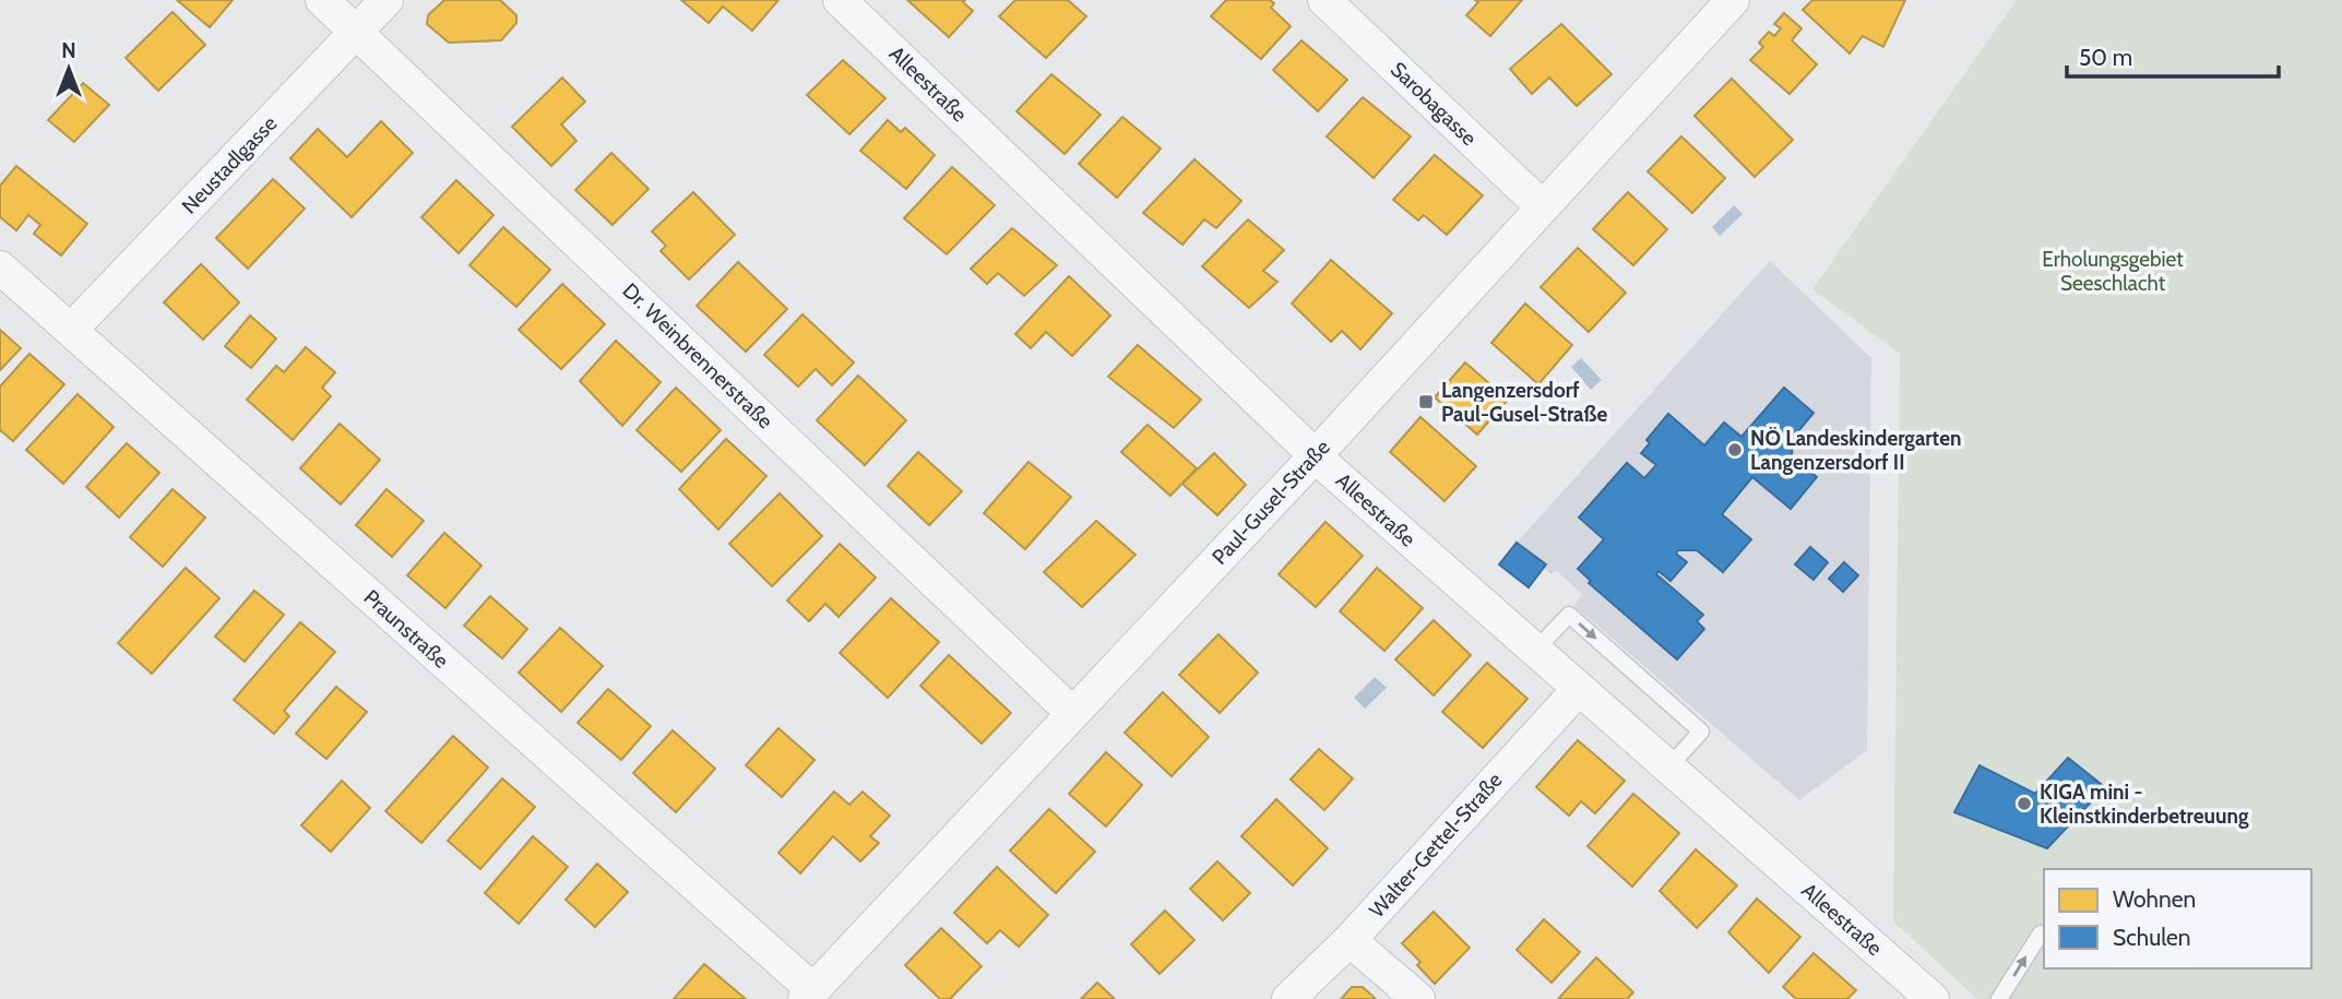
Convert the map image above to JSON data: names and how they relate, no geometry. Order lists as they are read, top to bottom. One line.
{"streets":{"street":["Alleestraße","Sarobagasse","Neustadlgasse","Dr. Weinbrennerstraße","Paul-Gusel-Straße","Praunstraße","Walter-Gettel-Straße"]},"crossings":[["Alleestraße","Paul-Gusel-Straße"],["Alleestraße","Walter-Gettel-Straße"],["Sarobagasse","Paul-Gusel-Straße"],["Neustadlgasse","Dr. Weinbrennerstraße"],["Neustadlgasse","Praunstraße"],["Dr. Weinbrennerstraße","Paul-Gusel-Straße"],["Paul-Gusel-Straße","Praunstraße"]],"parks":["Erholungsgebiet Seeschlacht"],"places":{"transit":["Langenzersdorf Paul-Gusel-Straße"],"other":["NÖ Landeskindergarten Langenzersdorf II","KIGA mini - Kleinstkinderbetreuung"]},"legend":["Wohnen","Schulen"],"scale_bar":"50 m","north":"top"}
